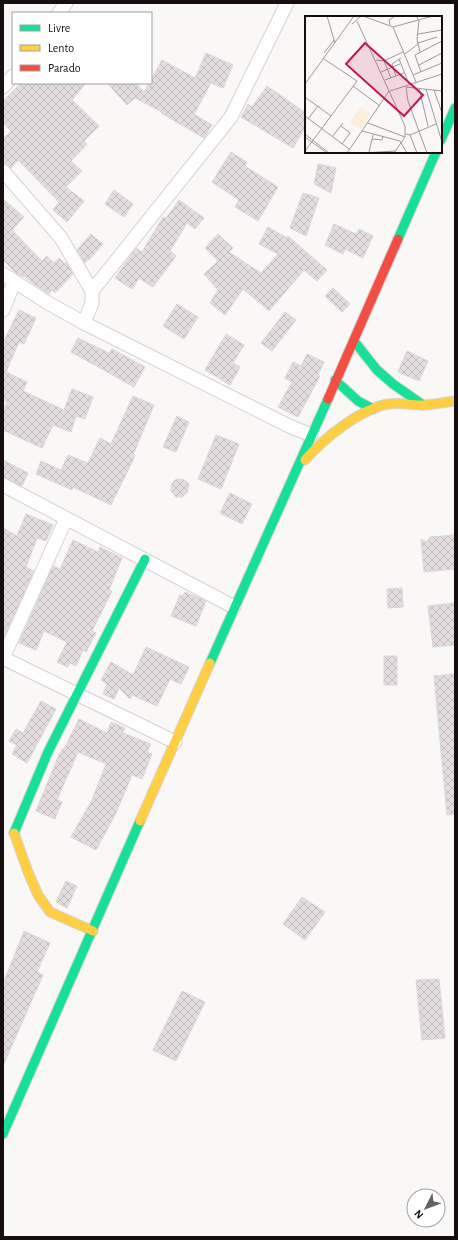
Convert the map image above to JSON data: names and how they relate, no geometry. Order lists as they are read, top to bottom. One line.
{"legend":["Livre","Lento","Parado"],"north":"bottom left"}
